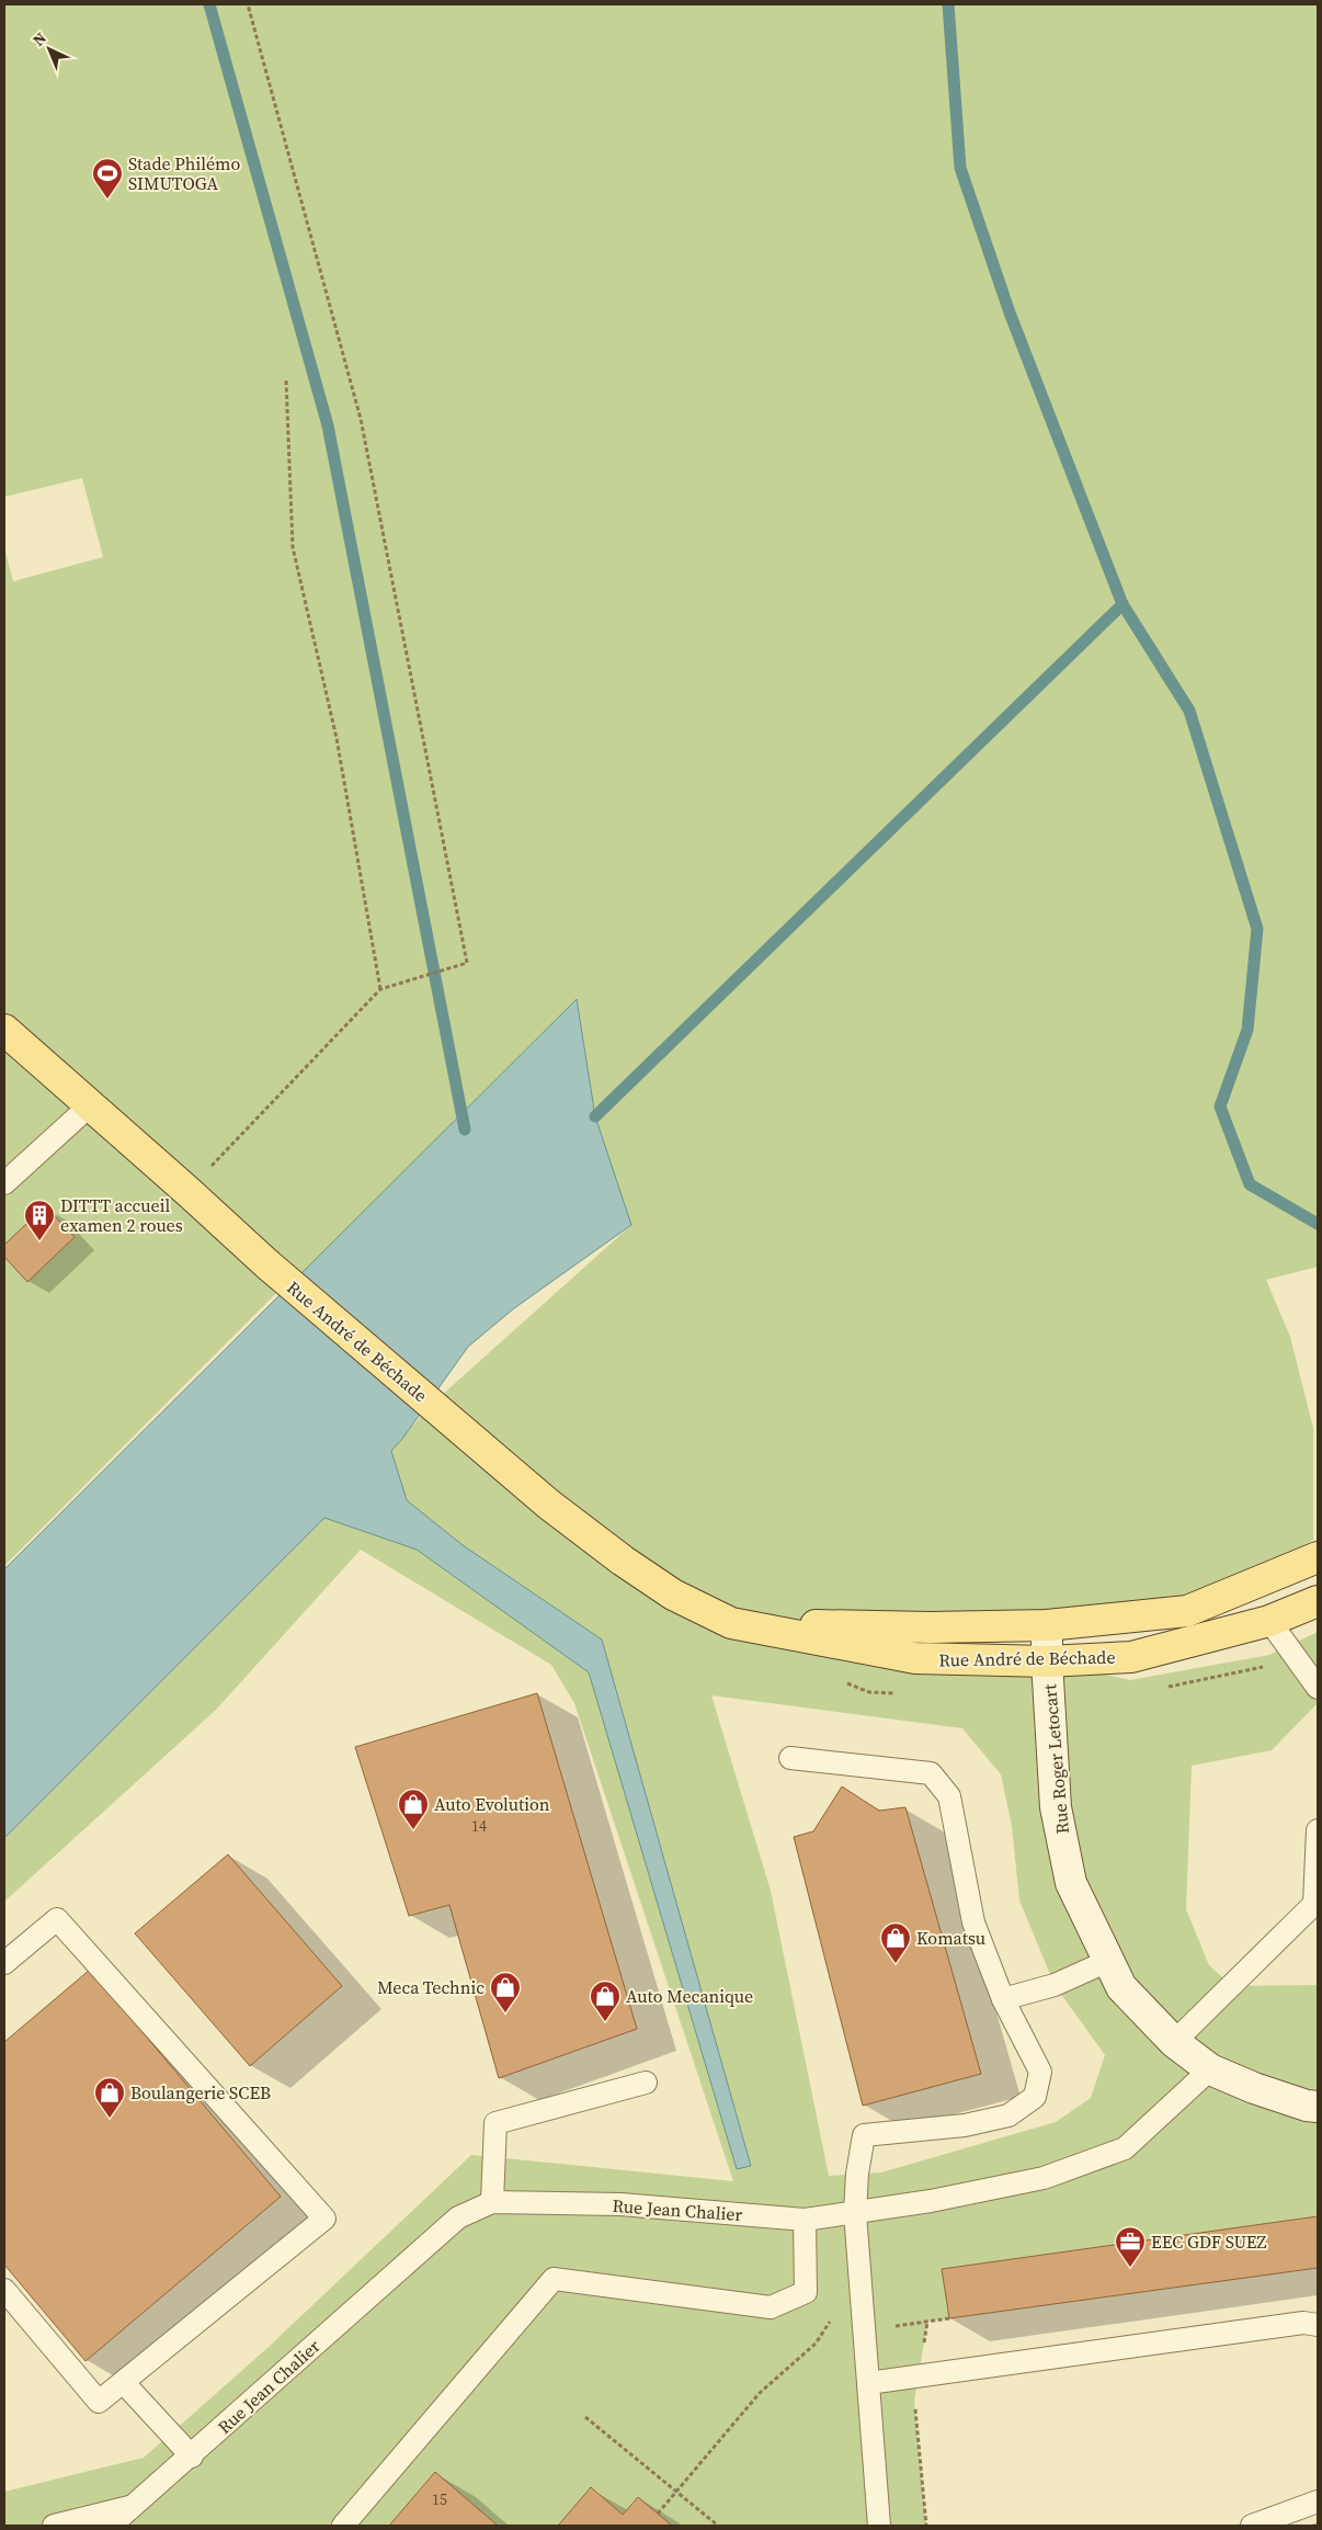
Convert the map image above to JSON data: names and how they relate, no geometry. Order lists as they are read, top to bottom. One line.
{"streets":{"main road":["Rue André de Béchade"],"street":["Rue Roger Letocart"],"lane":["Rue Jean Chalier"]},"crossings":[["Rue André de Béchade","Rue Roger Letocart"],["Rue Roger Letocart","Rue Jean Chalier"]],"places":{"sports":["Stade Philémo SIMUTOGA"],"building":["DITTT accueil examen 2 roues"],"shop":["Auto Evolution","Komatsu","Meca Technic","Auto Mecanique","Boulangerie SCEB"],"office":["EEC GDF SUEZ"]},"house_numbers":["14","15"],"north":"top left"}
